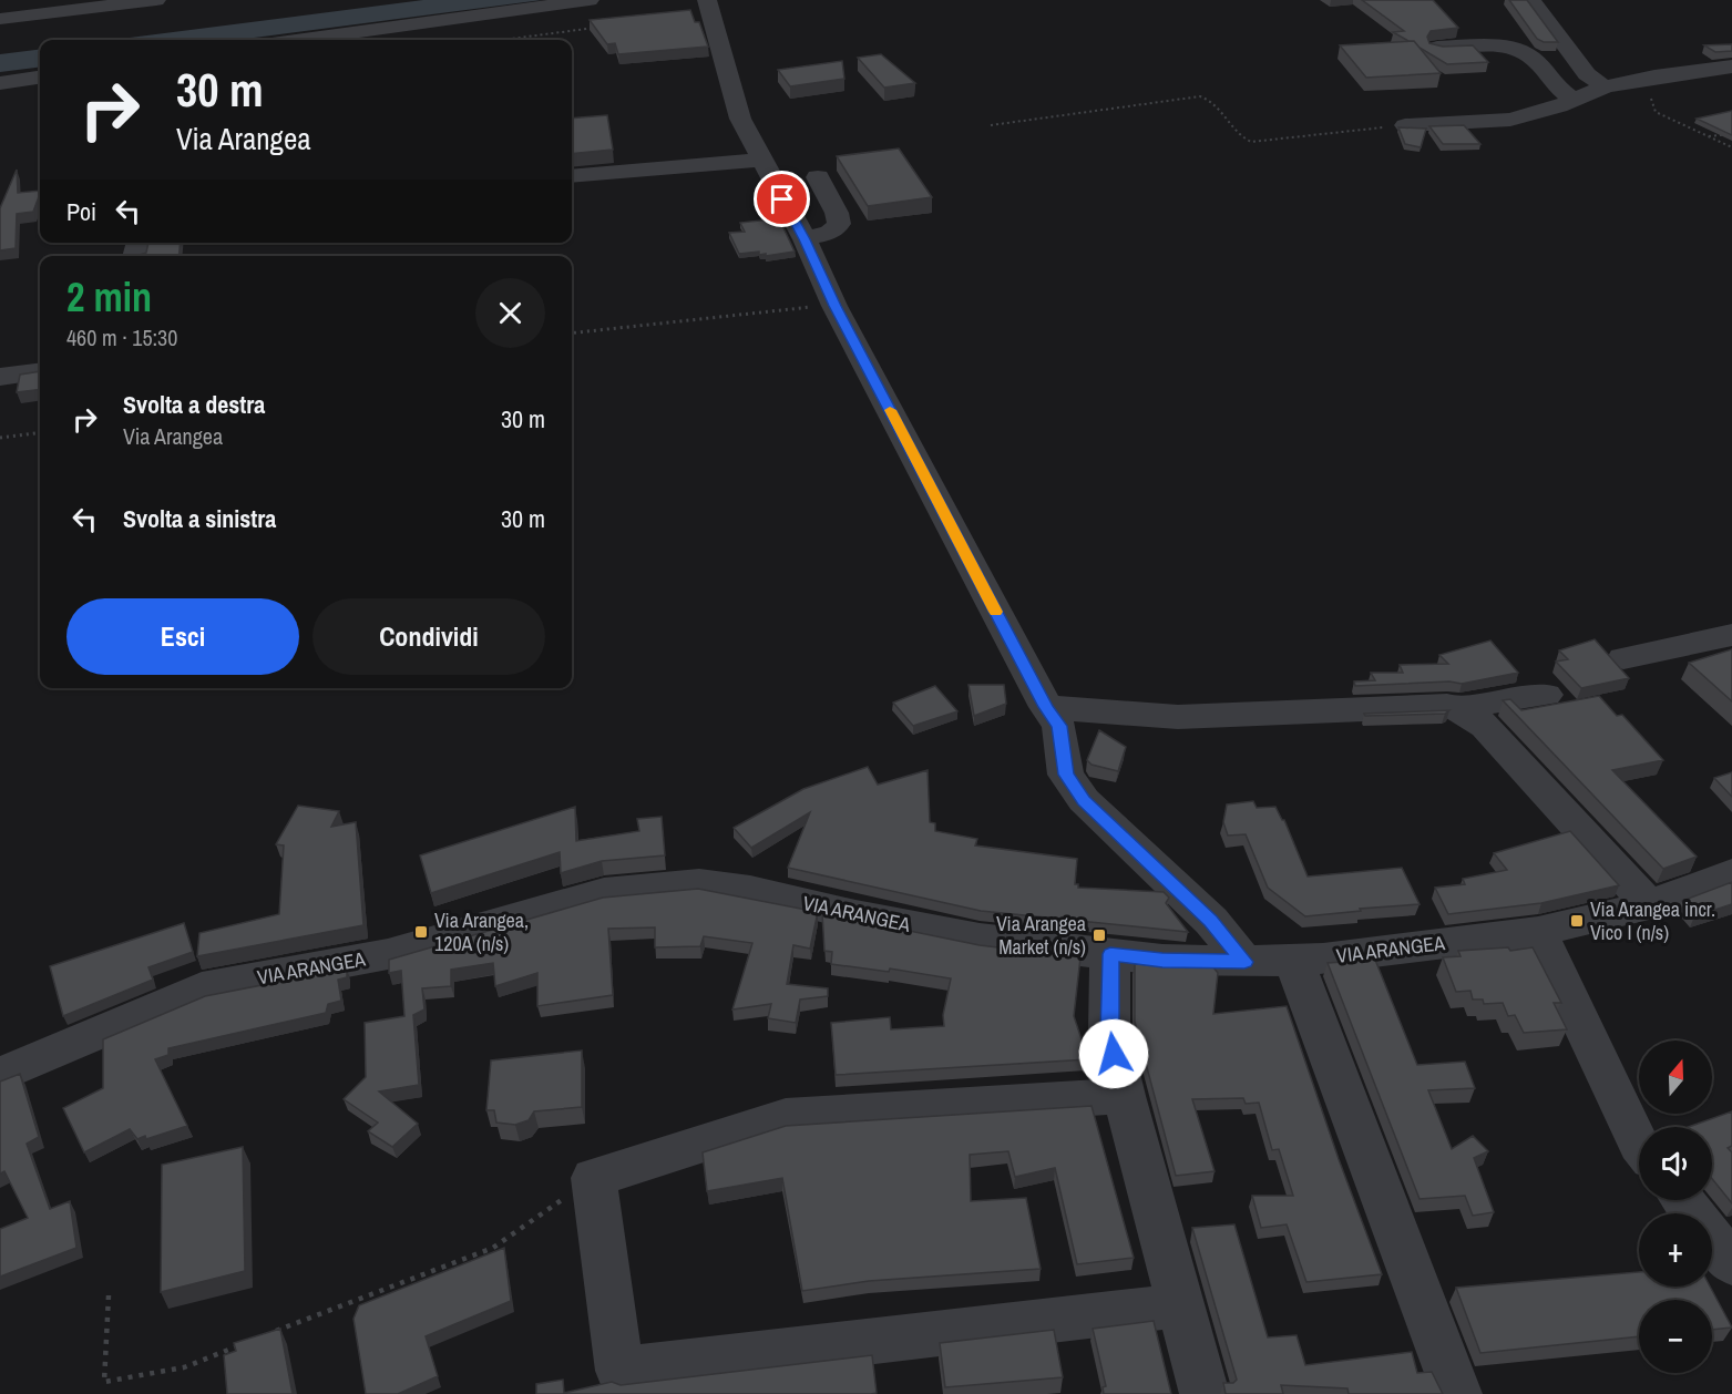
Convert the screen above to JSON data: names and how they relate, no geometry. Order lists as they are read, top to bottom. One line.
{"streets":{"street":["VIA ARANGEA"]},"places":{"transit":["Via Arangea incr. Vico I (n/s)","Via Arangea, 120A (n/s)","Via Arangea Market (n/s)"]},"north":"top","page":{"turn":["30 m","Via Arangea"],"then":"Poi","heading":["2 min","460 m · 15:30"],"list":[{"name":"Svolta a destra","note":"Via Arangea","value":"30 m"},{"name":"Svolta a sinistra","value":"30 m"}],"buttons":["Esci","Condividi"],"map_buttons":["+","−"]}}
